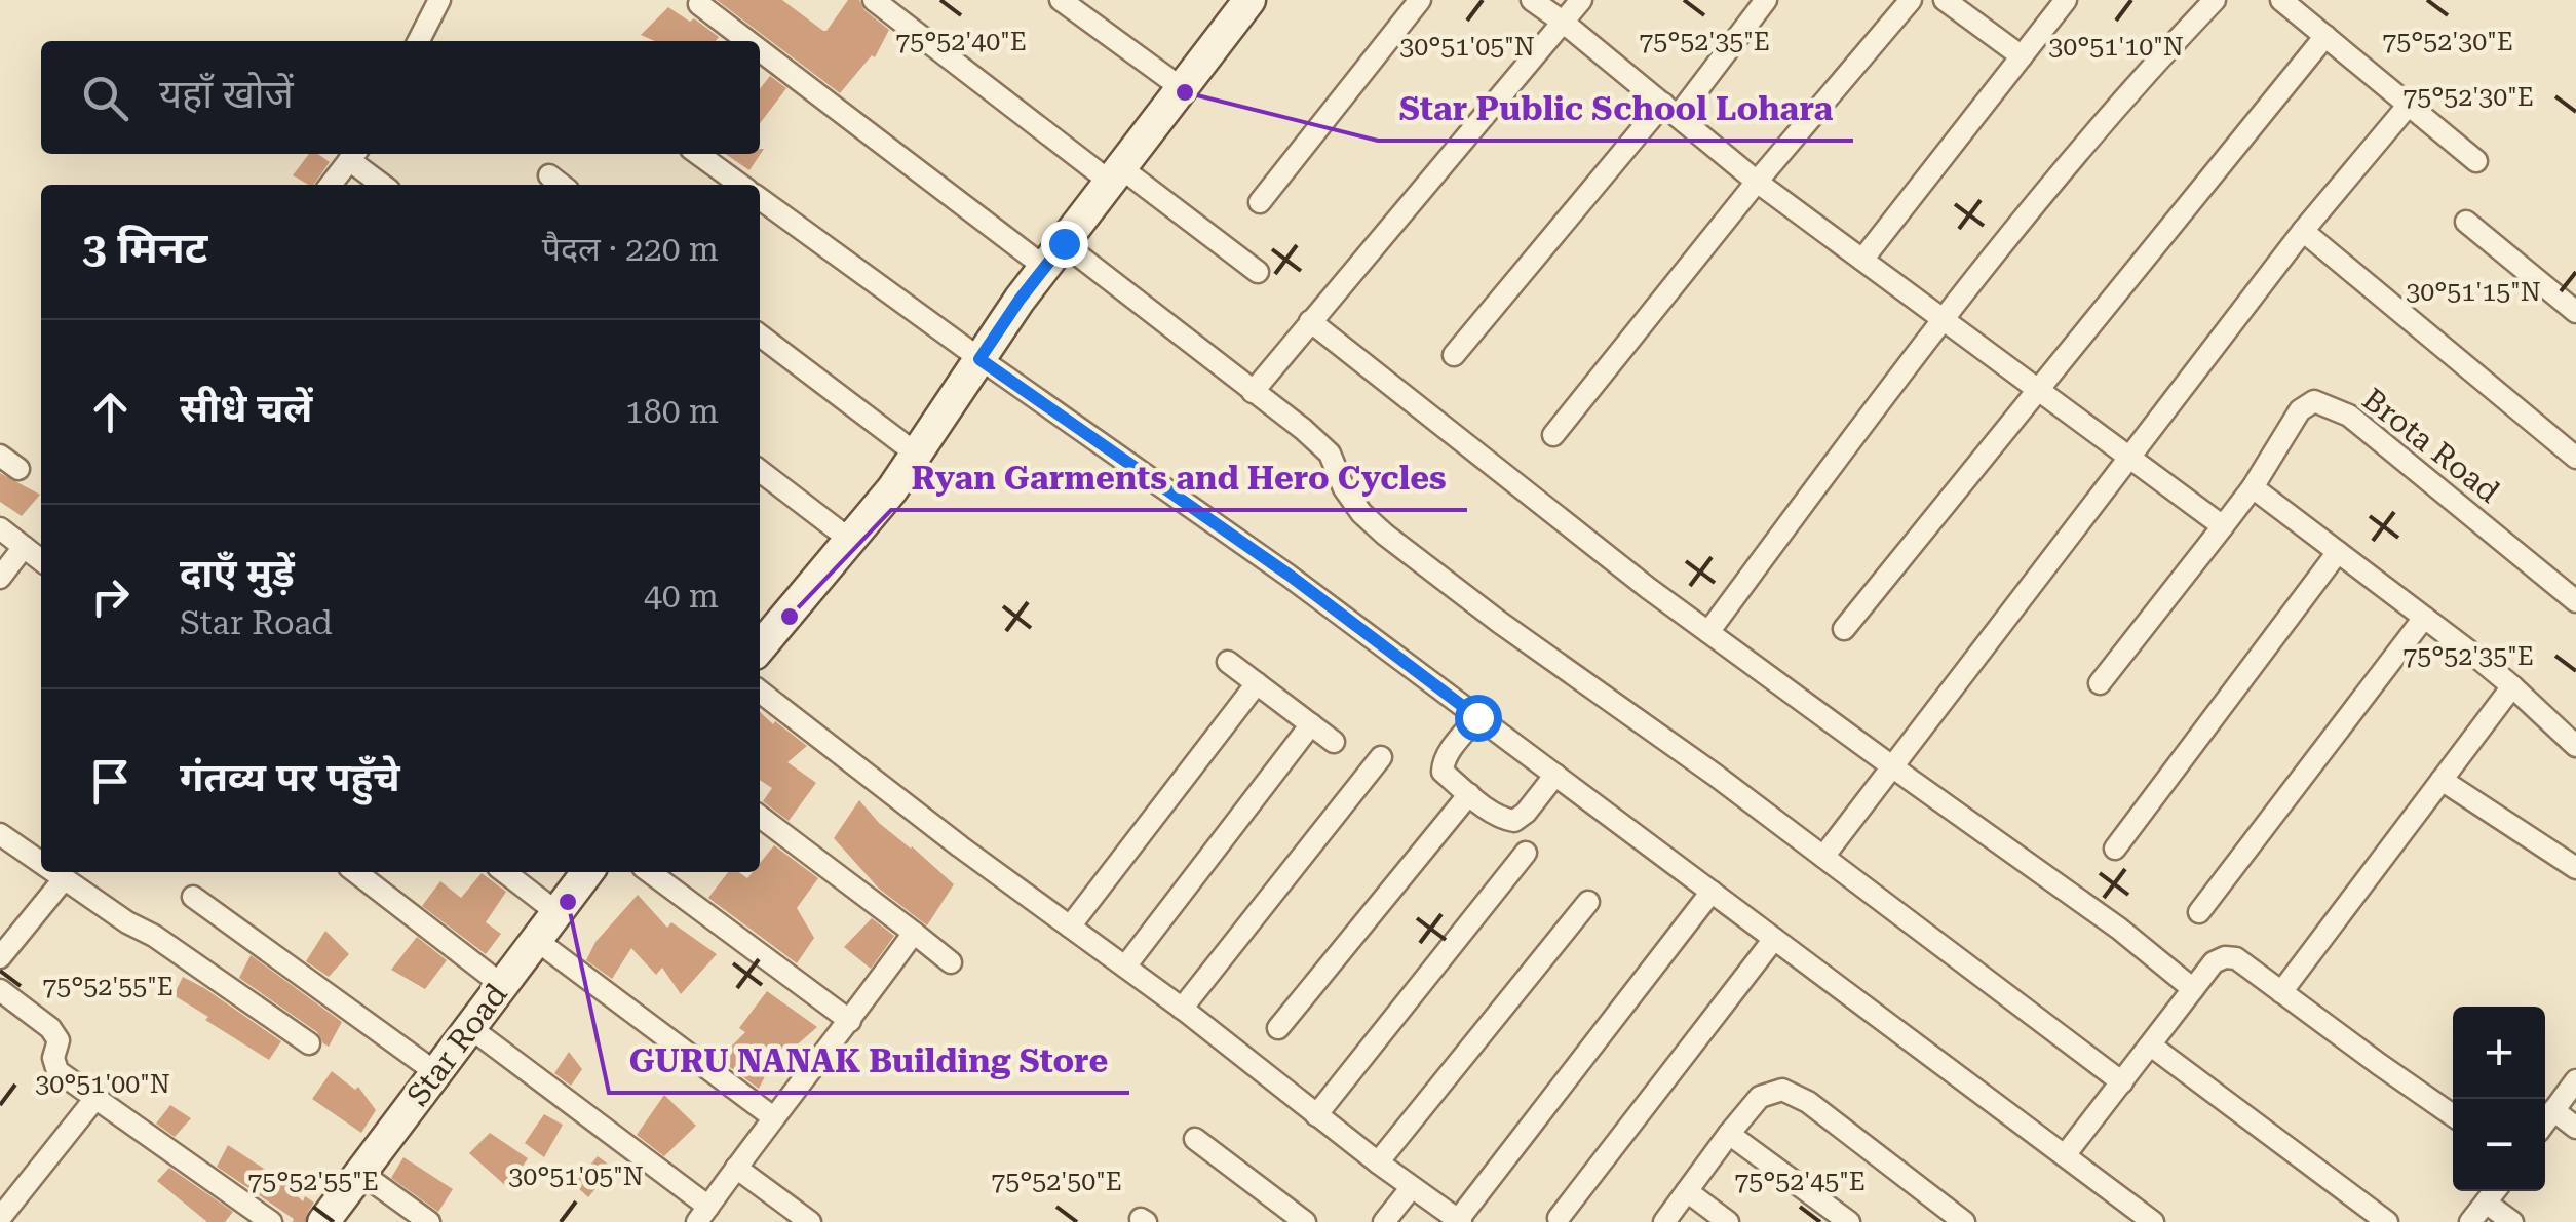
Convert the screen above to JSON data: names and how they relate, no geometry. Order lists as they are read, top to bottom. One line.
{"streets":{"street":["Brota Road","Star Road"]},"places":["Star Public School Lohara","Ryan Garments and Hero Cycles","GURU NANAK Building Store"],"page":{"search":"यहाँ खोजें","heading":["3 मिनट","पैदल · 220 m"],"list":[["सीधे चलें","180 m"],["दाएँ मुड़ें","Star Road","40 m"],"गंतव्य पर पहुँचे"],"map_buttons":["+","−"]},"coordinates":["75°52'30\"E","75°52'40\"E","75°52'35\"E","30°51'05\"N","30°51'10\"N","30°51'15\"N","75°52'55\"E","30°51'00\"N","75°52'50\"E","75°52'45\"E"]}
